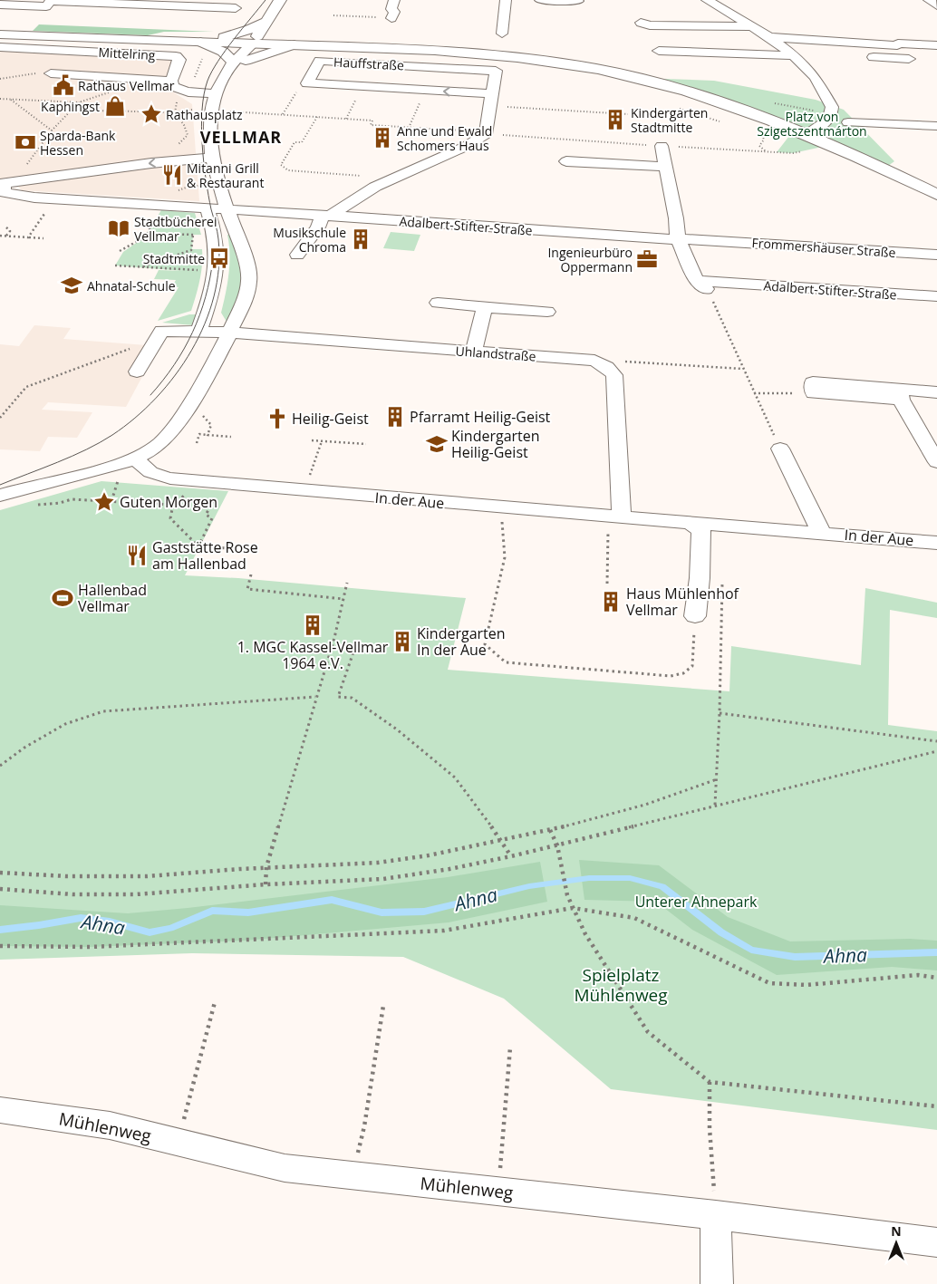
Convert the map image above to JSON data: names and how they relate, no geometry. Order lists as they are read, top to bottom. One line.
{"streets":{"street":["Mittelring","Hauffstraße","Adalbert-Stifter-Straße","Frommershäuser Straße","Uhlandstraße","In der Aue","Mühlenweg"]},"crossings":[["Hauffstraße","Adalbert-Stifter-Straße"],["Adalbert-Stifter-Straße","Frommershäuser Straße"]],"districts":["VELLMAR"],"water":["Ahna"],"parks":["Platz von Szigetszentmárton","Unterer Ahnepark","Spielplatz Mühlenweg"],"places":{"public building":["Rathaus Vellmar"],"shop":["Kaphingst"],"place":["Rathausplatz","Guten Morgen"],"building":["Kindergarten Stadtmitte","Anne und Ewald Schomers Haus","Musikschule Chroma","Pfarramt Heilig-Geist","Haus Mühlenhof Vellmar","1. MGC Kassel-Vellmar 1964 e.V.","Kindergarten In der Aue"],"bank":["Sparda-Bank Hessen"],"restaurant":["Mitanni Grill & Restaurant","Gaststätte Rose am Hallenbad"],"library":["Stadtbücherei Vellmar"],"bus stop":["Stadtmitte"],"office":["Ingenieurbüro Oppermann"],"school or university":["Ahnatal-Schule","Kindergarten Heilig-Geist"],"church":["Heilig-Geist"],"sports":["Hallenbad Vellmar"]},"north":"top"}
